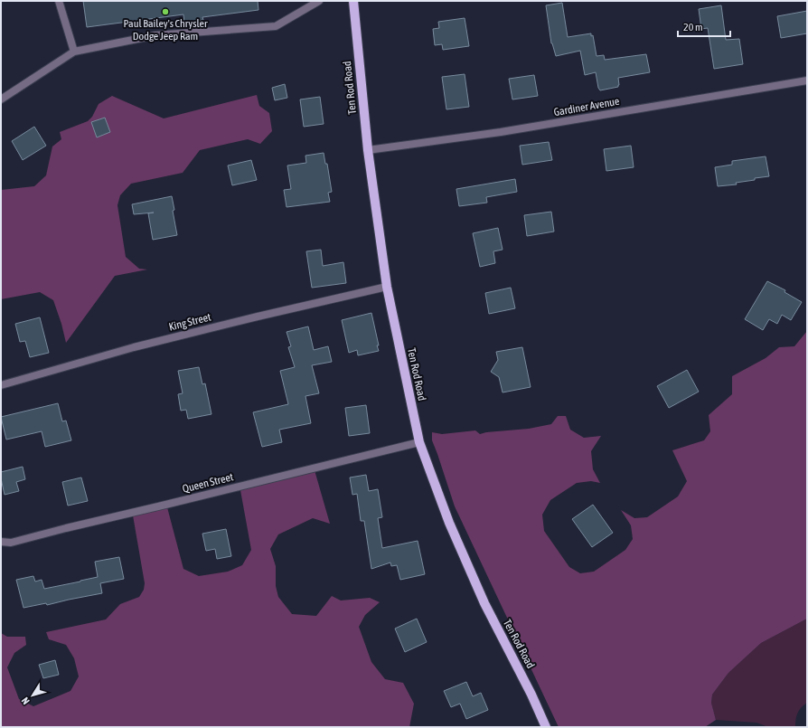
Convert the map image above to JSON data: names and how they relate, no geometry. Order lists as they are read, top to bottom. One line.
{"streets":{"main road":["Ten Rod Road"],"street":["Gardiner Avenue","King Street","Queen Street"]},"crossings":[["Ten Rod Road","Gardiner Avenue"],["Ten Rod Road","King Street"],["Ten Rod Road","Queen Street"]],"places":["Paul Bailey's Chrysler Dodge Jeep Ram"],"scale_bar":"20 m","north":"bottom left"}
